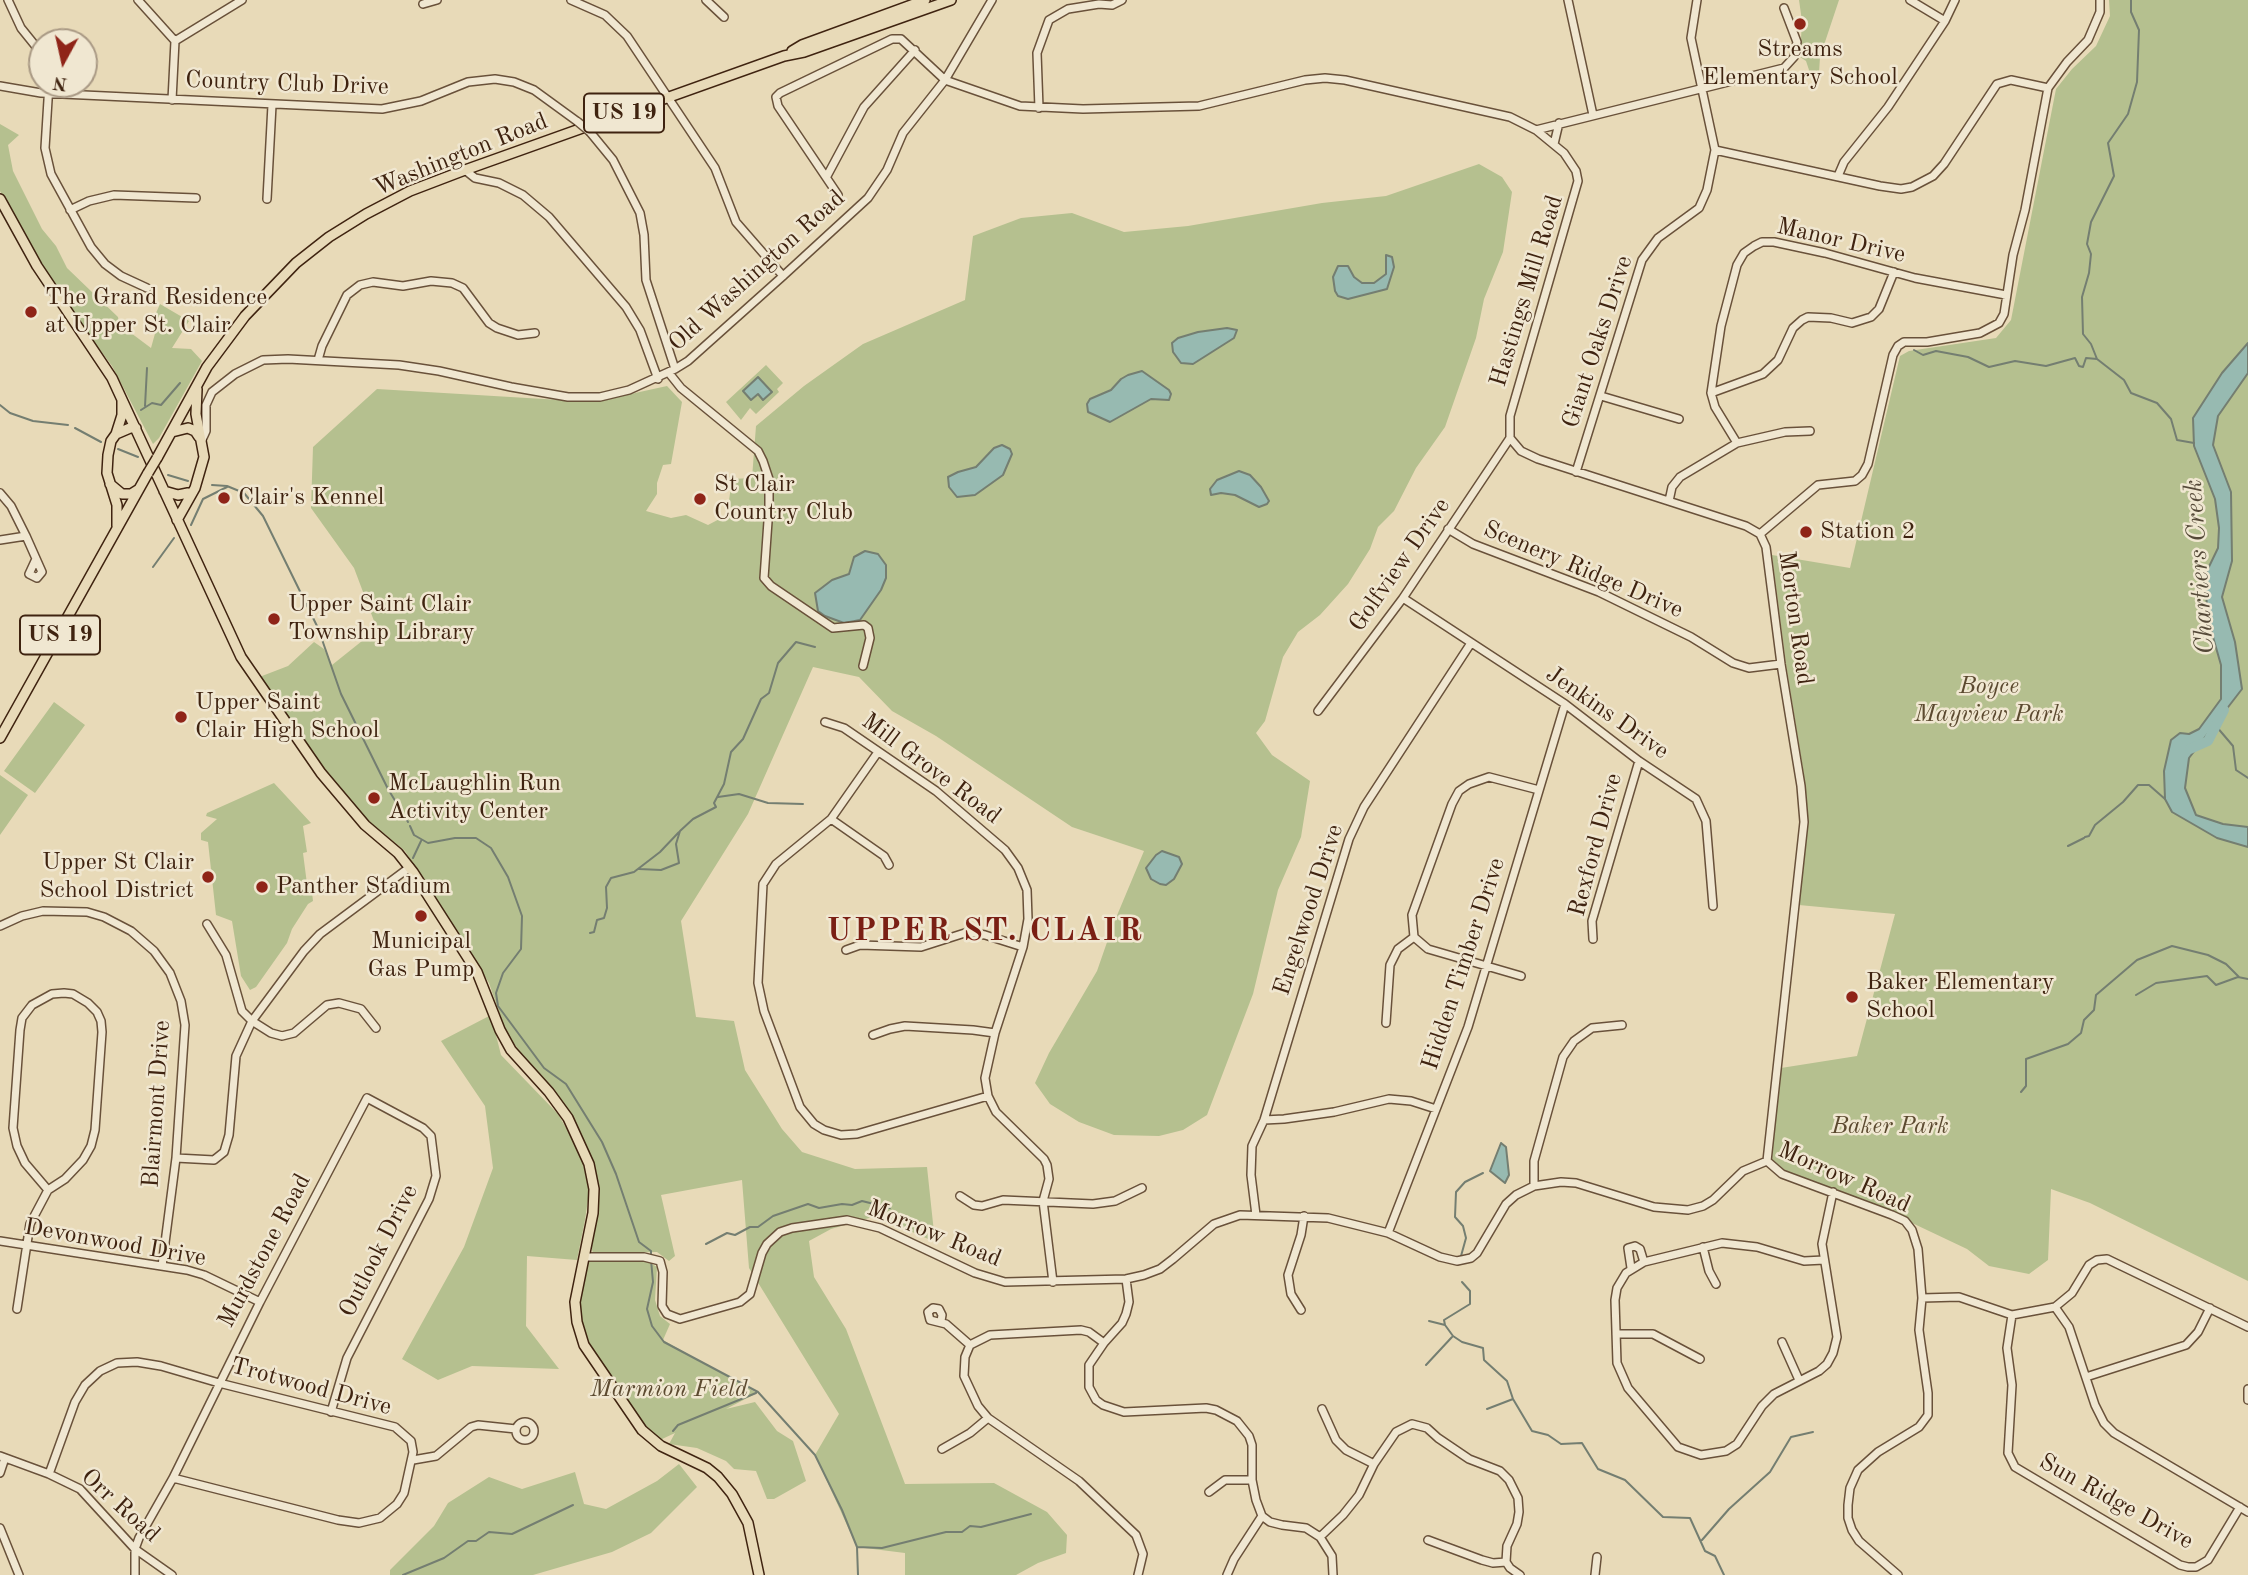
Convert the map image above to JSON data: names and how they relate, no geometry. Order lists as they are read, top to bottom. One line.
{"streets":{"main road":["US 19","Washington Road"],"street":["Country Club Drive","Manor Drive","Old Washington Road","Hastings Mill Road","Giant Oaks Drive","Golfview Drive","Scenery Ridge Drive","Morton Road","Jenkins Drive","Mill Grove Road","Rexford Drive","Engelwood Drive","Hidden Timber Drive","Blairmont Drive","Morrow Road","Devonwood Drive","Murdstone Road","Outlook Drive","Trotwood Drive","Sun Ridge Drive","Orr Road"]},"crossings":[["Country Club Drive","Old Washington Road"],["Manor Drive","Morton Road"],["Old Washington Road","Hastings Mill Road"],["Hastings Mill Road","Golfview Drive"],["Golfview Drive","Scenery Ridge Drive"],["Golfview Drive","Jenkins Drive"],["Scenery Ridge Drive","Morton Road"],["Morton Road","Morrow Road"],["Jenkins Drive","Rexford Drive"],["Jenkins Drive","Engelwood Drive"],["Jenkins Drive","Hidden Timber Drive"],["Engelwood Drive","Morrow Road"],["Hidden Timber Drive","Morrow Road"],["Blairmont Drive","Devonwood Drive"],["Devonwood Drive","Murdstone Road"],["Murdstone Road","Outlook Drive"],["Murdstone Road","Trotwood Drive"],["Murdstone Road","Orr Road"],["Outlook Drive","Trotwood Drive"],["Trotwood Drive","Orr Road"]],"districts":["UPPER ST. CLAIR"],"water":["Chartiers Creek"],"parks":["Boyce Mayview Park","Baker Park","Marmion Field"],"places":["Streams Elementary School","The Grand Residence at Upper St. Clair","Clair's Kennel","St Clair Country Club","Station 2","Upper Saint Clair Township Library","Upper Saint Clair High School","McLaughlin Run Activity Center","Upper St Clair School District","Panther Stadium","Municipal Gas Pump","Baker Elementary School"],"north":"bottom"}
